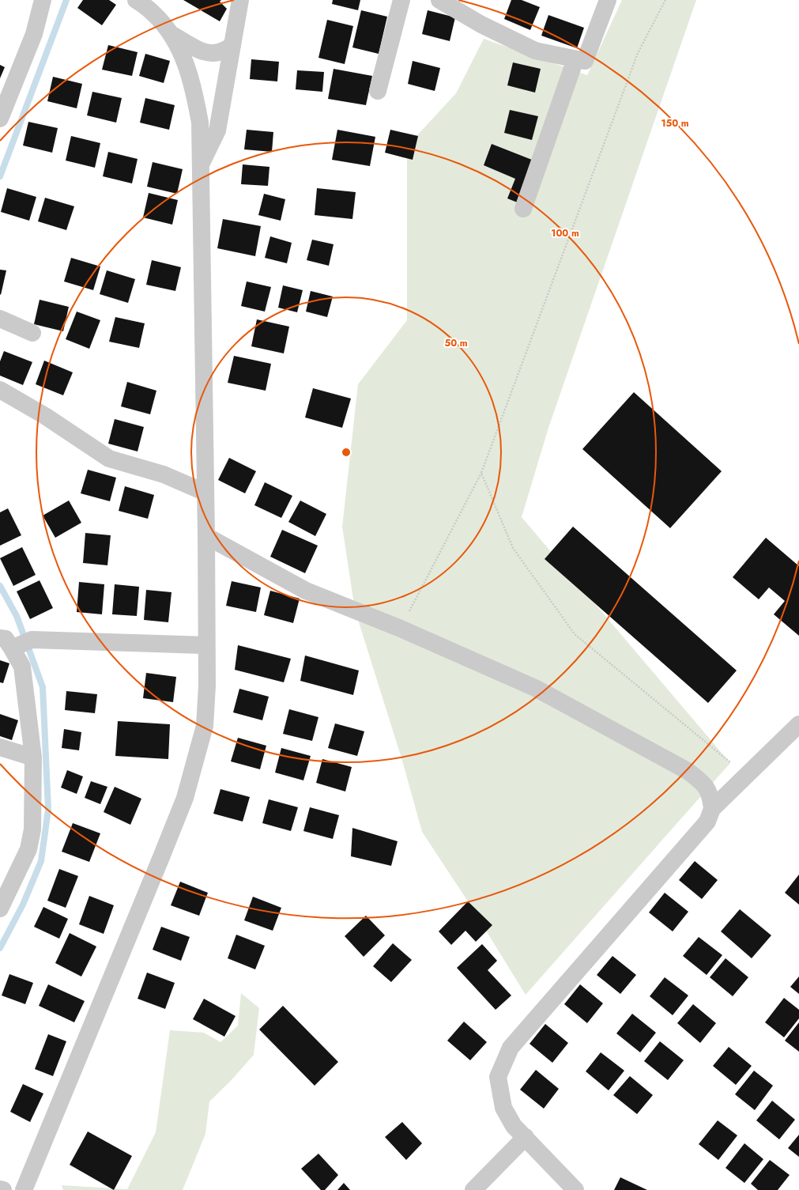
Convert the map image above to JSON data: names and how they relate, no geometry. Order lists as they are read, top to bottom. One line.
{"rings":["150 m","100 m","50 m"]}
